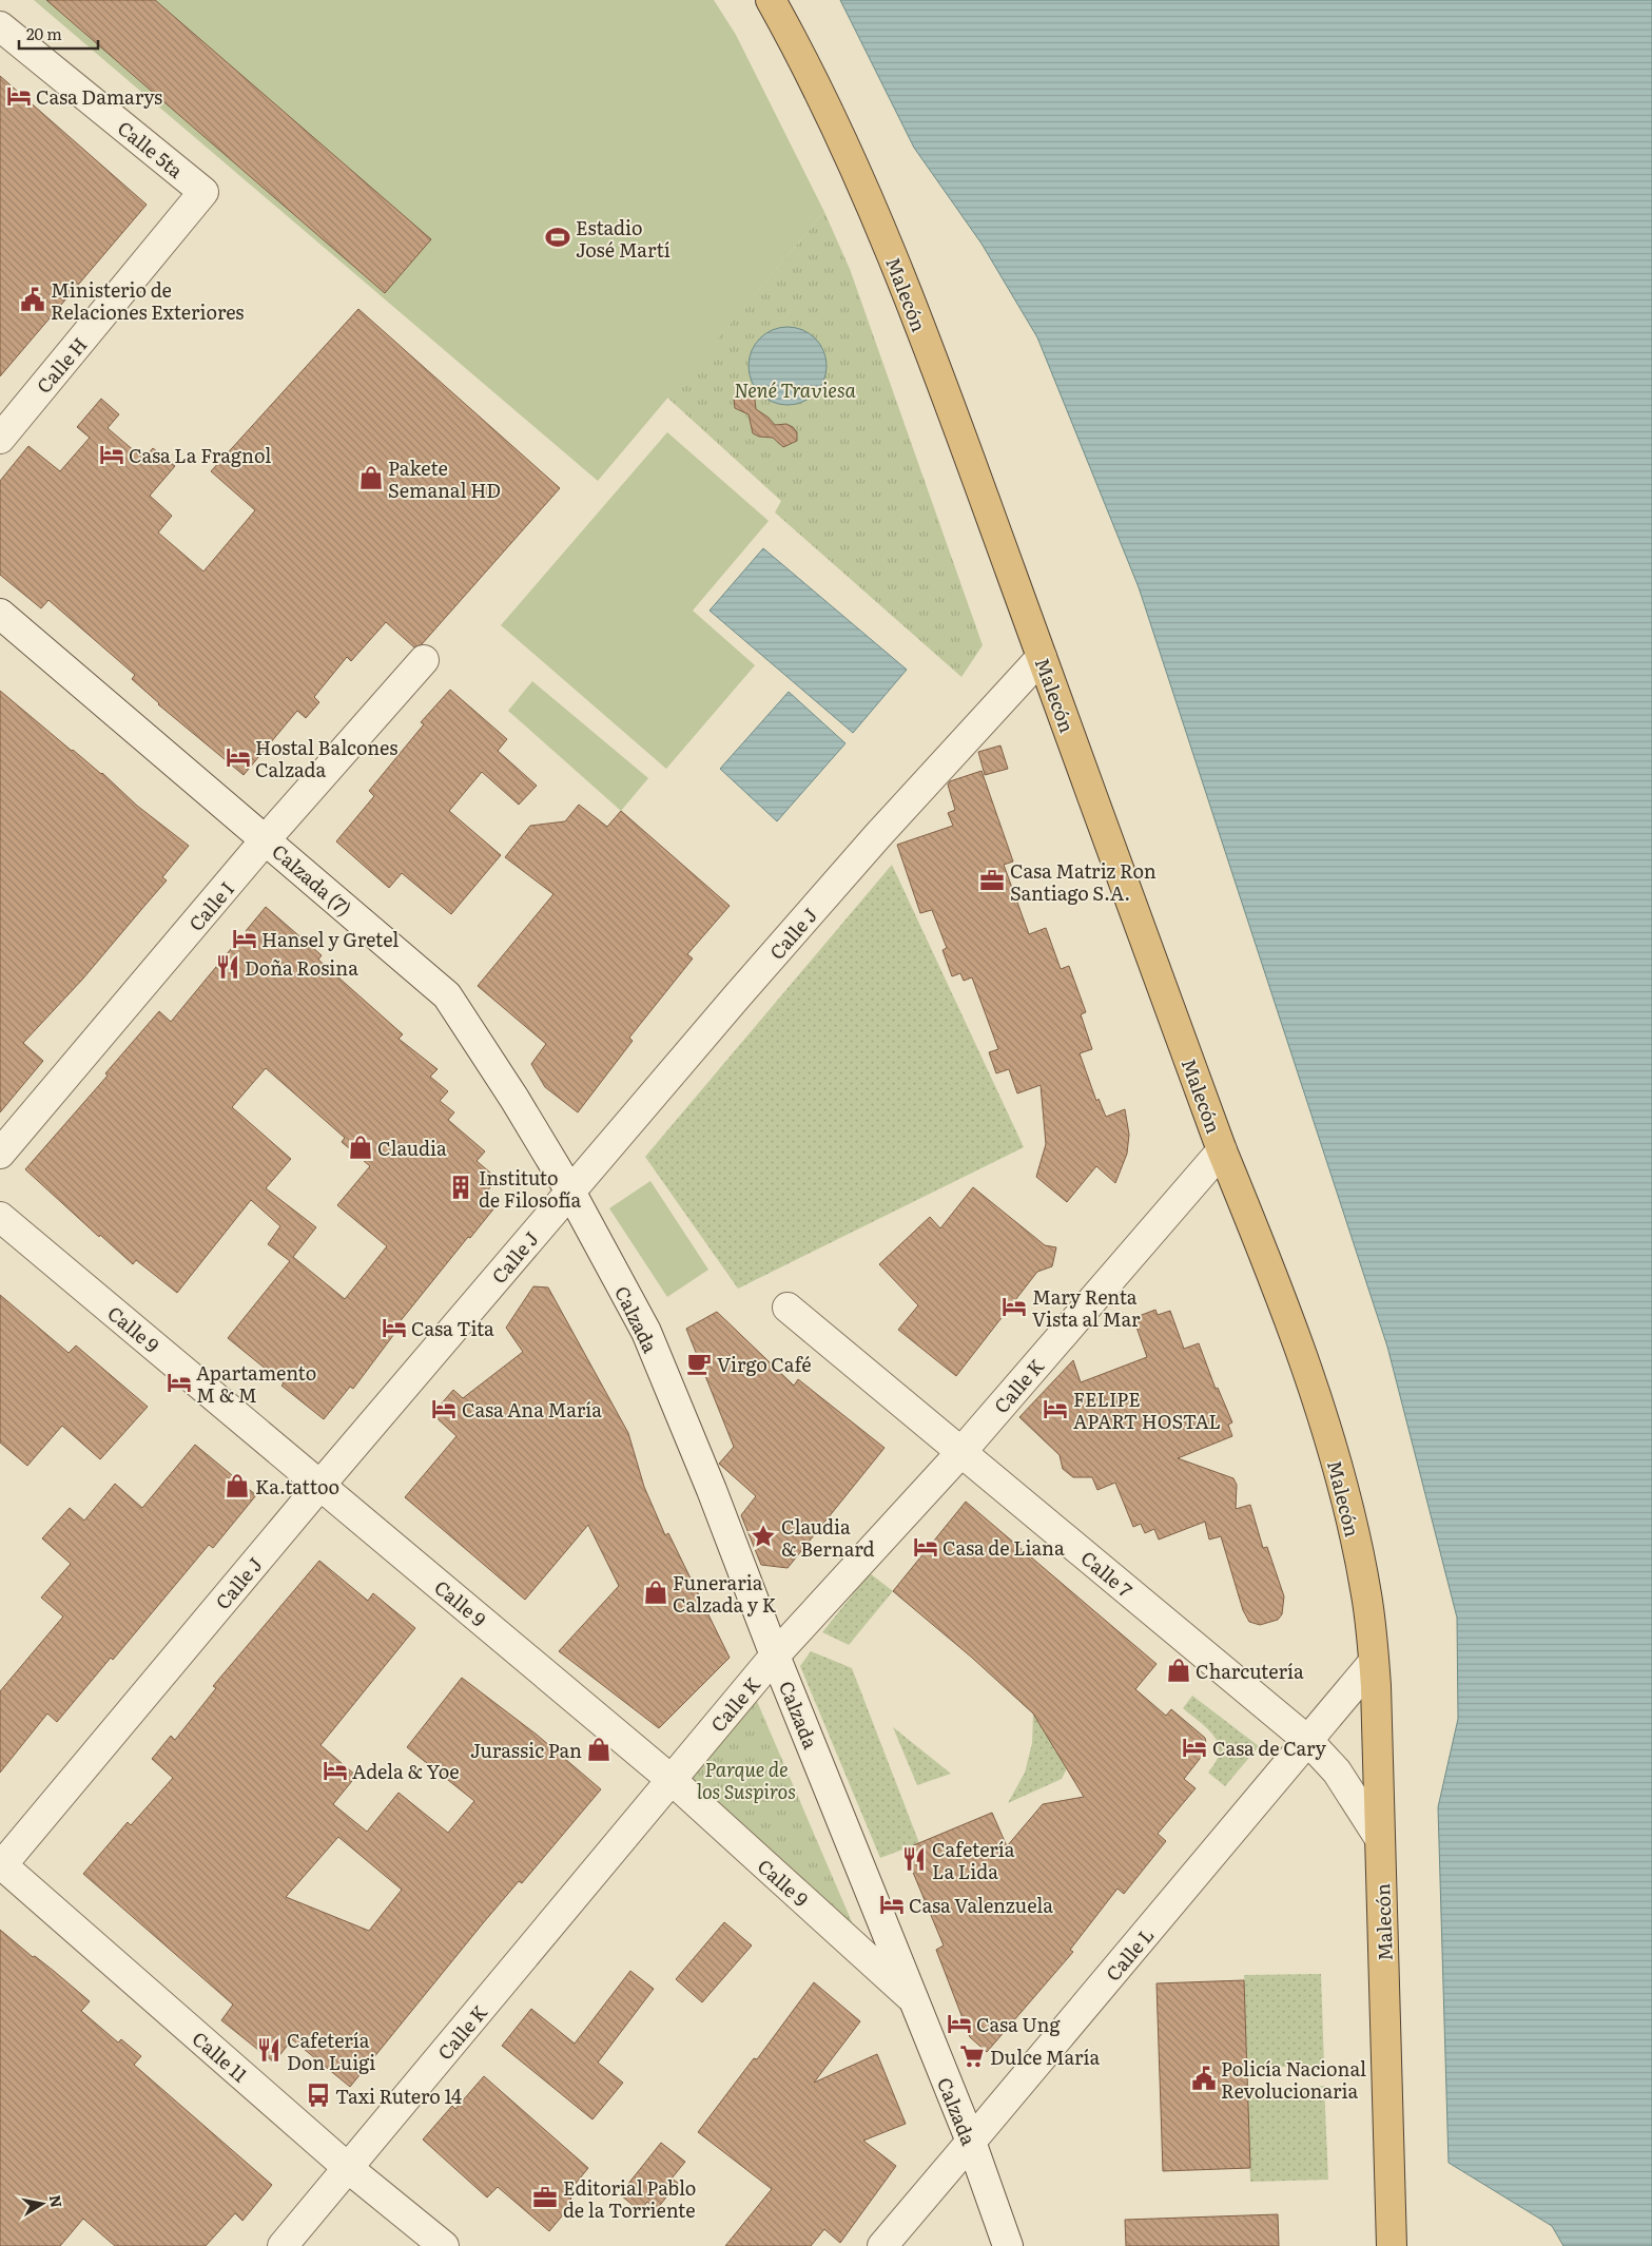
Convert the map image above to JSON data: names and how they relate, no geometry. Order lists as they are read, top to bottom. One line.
{"streets":{"highway":["Malecón"],"street":["Calle 5ta","Calle H","Calzada (7)","Calle I","Calle J","Calzada","Calle 9","Calle K","Calle 7","Calle L","Calle 11"]},"crossings":[["Calle 5ta","Calle H"],["Malecón","Calle J"],["Malecón","Calle K"],["Malecón","Calle 7"],["Malecón","Calle L"],["Calzada (7)","Calle I"],["Calzada (7)","Calle J"],["Calzada (7)","Calzada"],["Calle J","Calzada"],["Calle J","Calle 9"],["Calle J","Calle 11"],["Calzada","Calle 9"],["Calzada","Calle K"],["Calzada","Calle L"],["Calle 9","Calle K"],["Calle K","Calle 7"],["Calle K","Calle 11"],["Calle 7","Calle L"]],"parks":["Nené Traviesa","Parque de los Suspiros"],"places":{"hotel":["Casa Damarys","Casa La Fragnol","Hostal Balcones Calzada","Hansel y Gretel","Mary Renta Vista al Mar","Casa Tita","Apartamento M & M","Casa Ana María","FELIPE APART HOSTAL","Casa de Liana","Casa de Cary","Adela & Yoe","Casa Valenzuela","Casa Ung"],"sports":["Estadio José Martí"],"public building":["Ministerio de Relaciones Exteriores","Policía Nacional Revolucionaria"],"shop":["Pakete Semanal HD","Claudia","Ka.tattoo","Funeraria Calzada y K","Charcutería","Jurassic Pan"],"office":["Casa Matriz Ron Santiago S.A.","Editorial Pablo de la Torriente"],"restaurant":["Doña Rosina","Cafetería La Lida","Cafetería Don Luigi"],"building":["Instituto de Filosofía"],"cafe":["Virgo Café"],"place":["Claudia & Bernard"],"supermarket":["Dulce María"],"bus stop":["Taxi Rutero 14"]},"scale_bar":"20 m","north":"right"}
